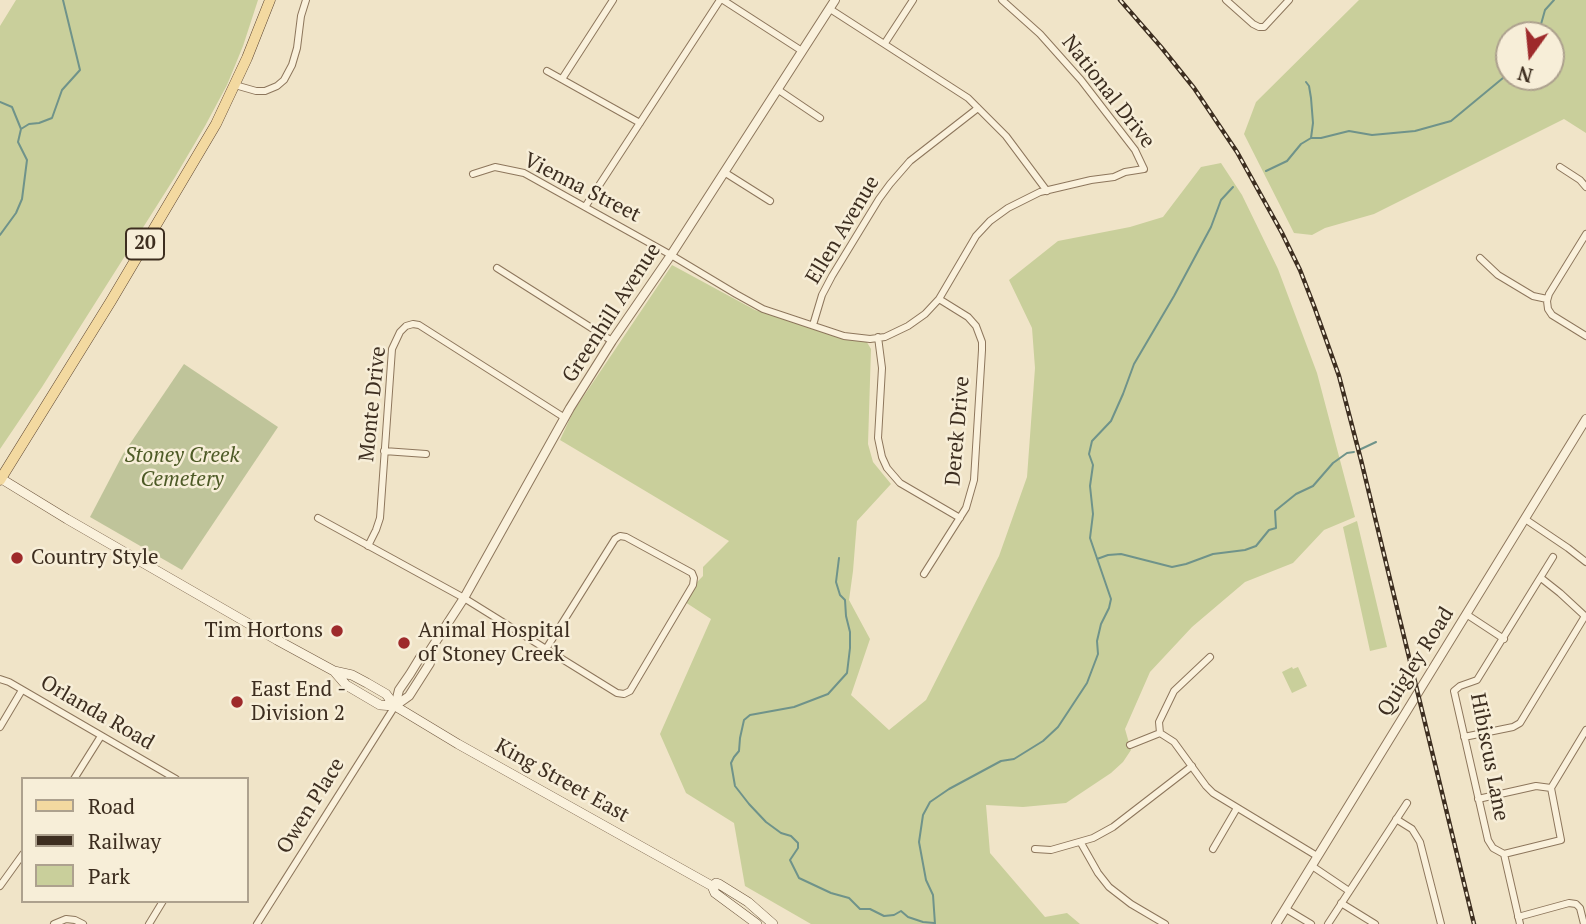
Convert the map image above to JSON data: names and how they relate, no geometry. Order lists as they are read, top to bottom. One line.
{"streets":{"main road":["20","King Street East"],"street":["National Drive","Vienna Street","Ellen Avenue","Greenhill Avenue","Monte Drive","Derek Drive","Quigley Road","Orlanda Road","Hibiscus Lane","Owen Place"]},"crossings":[["National Drive","Vienna Street"],["National Drive","Ellen Avenue"],["National Drive","Greenhill Avenue"],["National Drive","Derek Drive"],["Vienna Street","Greenhill Avenue"],["20","King Street East"],["Greenhill Avenue","Monte Drive"],["Greenhill Avenue","King Street East"],["Greenhill Avenue","Owen Place"],["King Street East","Owen Place"]],"parks":["Stoney Creek Cemetery"],"places":["Country Style","Tim Hortons","Animal Hospital of Stoney Creek","East End - Division 2"],"legend":["Road","Railway","Park"],"north":"bottom"}
